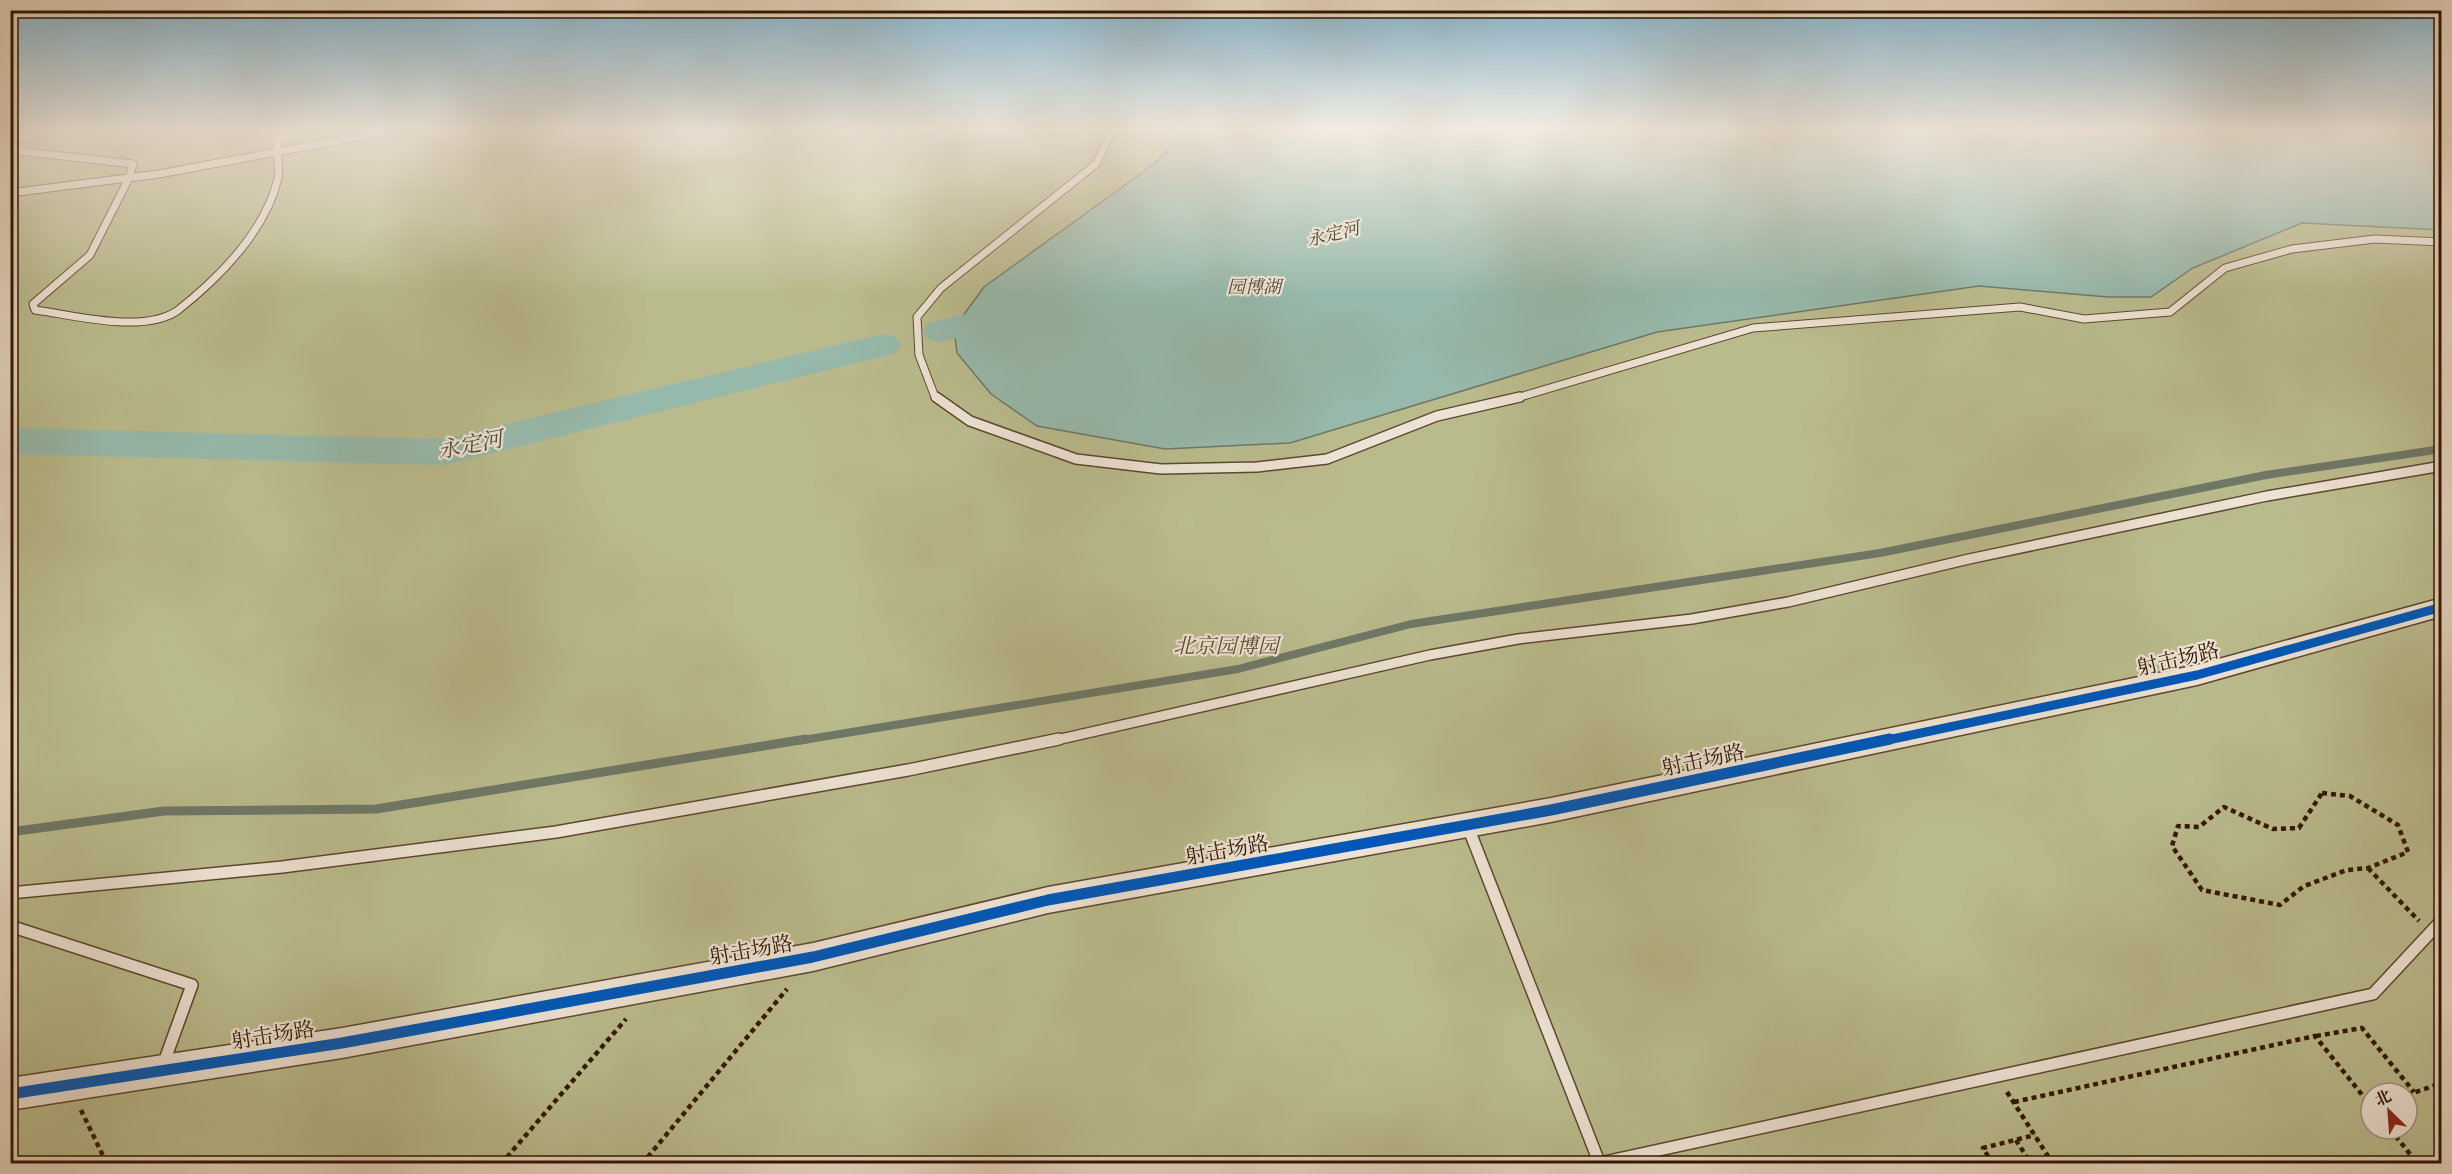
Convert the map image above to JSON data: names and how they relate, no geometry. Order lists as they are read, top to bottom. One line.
{"streets":{"street":["射击场路"]},"water":["永定河","园博湖"],"parks":["北京园博园"],"north":"top left"}
